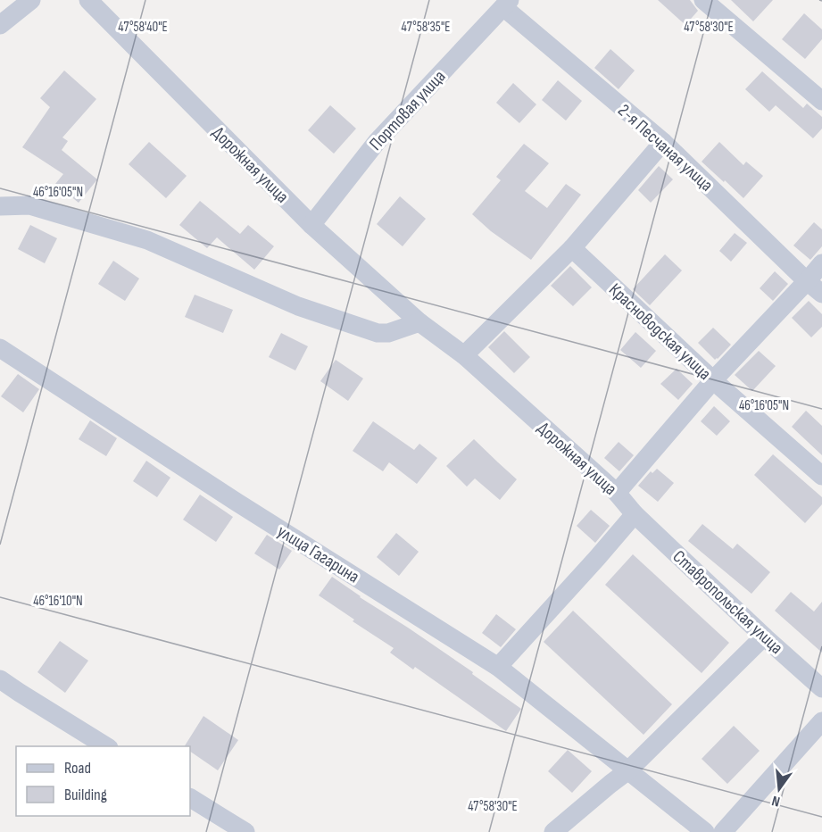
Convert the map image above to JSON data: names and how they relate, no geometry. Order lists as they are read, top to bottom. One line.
{"streets":{"street":["Портовая улица","2-я Песчаная улица","Дорожная улица","Красноводская улица","улица Гагарина","Ставропольская улица"]},"crossings":[["Портовая улица","2-я Песчаная улица"],["Портовая улица","Дорожная улица"],["Дорожная улица","Ставропольская улица"]],"legend":["Road","Building"],"north":"bottom","coordinates":["47°58'40\"E","47°58'35\"E","47°58'30\"E","46°16'05\"N","46°16'10\"N"]}
